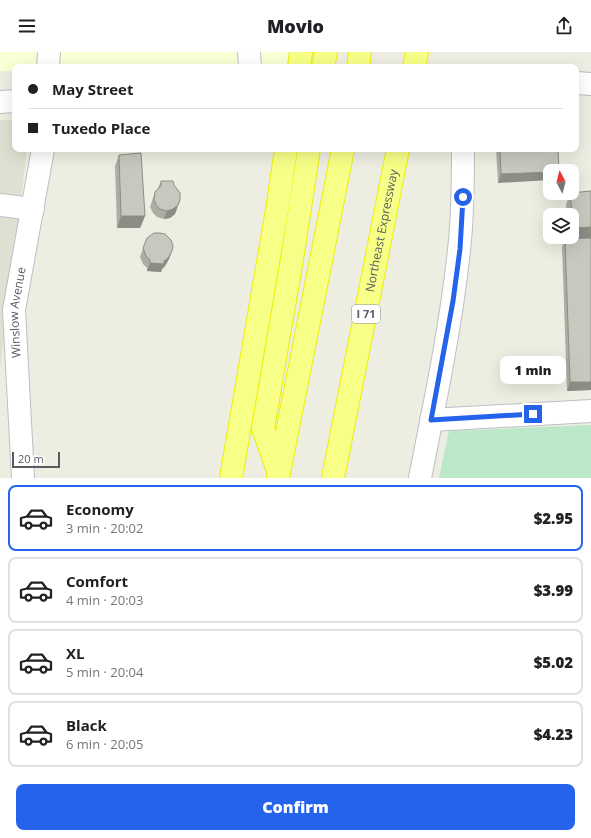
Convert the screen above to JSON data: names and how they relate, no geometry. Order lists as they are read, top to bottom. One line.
{"streets":{"highway":["Northeast Expressway","I 71"],"street":["Winslow Avenue"]},"scale_bar":"20 m","north":"top","page":{"header":"Movio","banner":["May Street","Tuxedo Place"],"bubble":"1 min","scale":"20 m","list":[{"name":"Economy","note":"3 min · 20:02","value":"$2.95"},{"name":"Comfort","note":"4 min · 20:03","value":"$3.99"},{"name":"XL","note":"5 min · 20:04","value":"$5.02"},{"name":"Black","note":"6 min · 20:05","value":"$4.23"}],"buttons":"Confirm"}}
